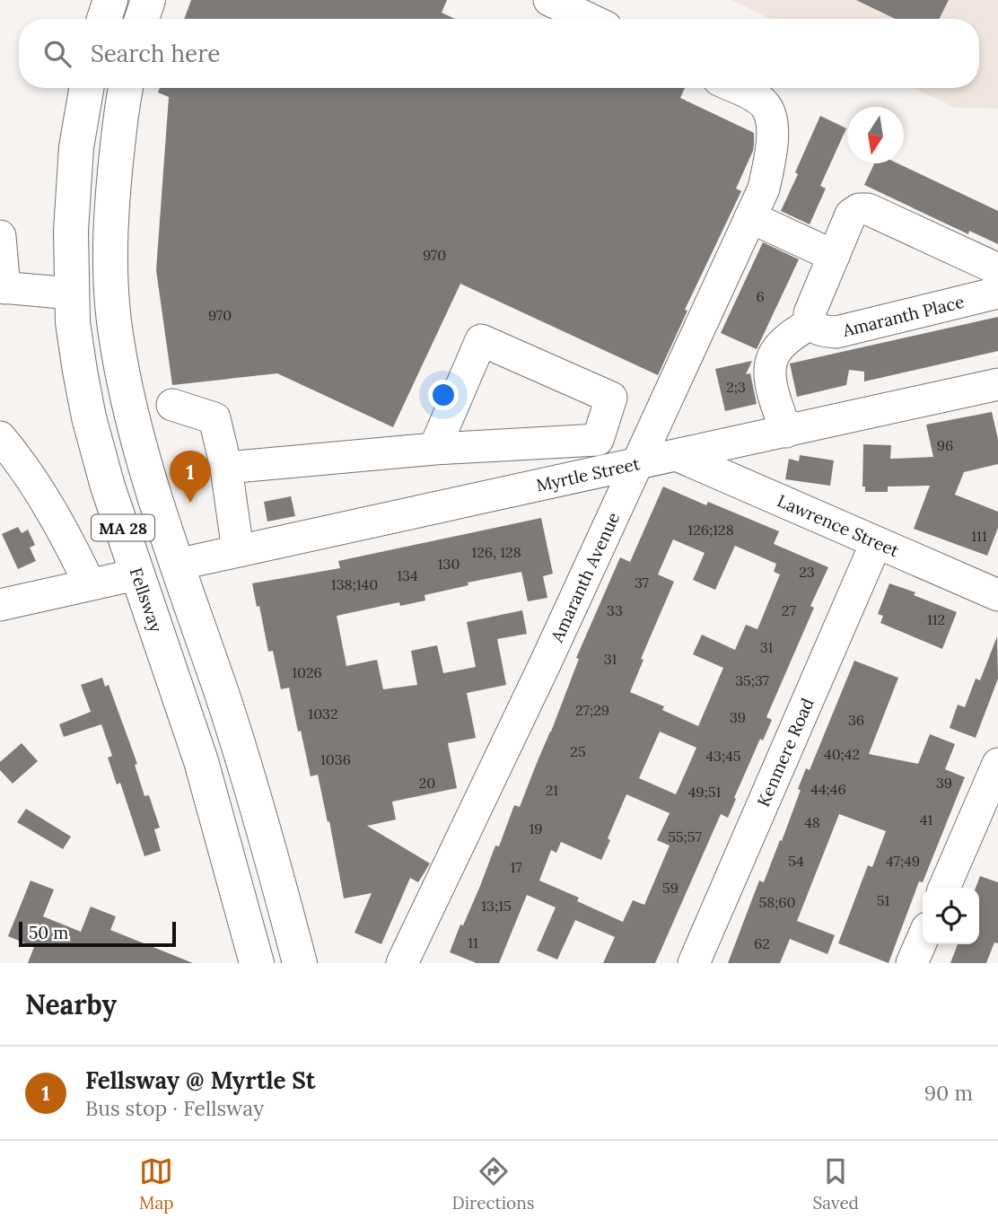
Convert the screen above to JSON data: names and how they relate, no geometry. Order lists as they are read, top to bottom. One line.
{"streets":{"main road":["MA 28","Fellsway"],"street":["Amaranth Place","Myrtle Street","Lawrence Street","Amaranth Avenue","Kenmere Road"]},"crossings":[["Myrtle Street","Lawrence Street"],["Myrtle Street","MA 28"],["Myrtle Street","Amaranth Avenue"],["Lawrence Street","Kenmere Road"]],"house_numbers":["970","6","970","2;3","96","126;128","111","126, 128","130","23","134","37","138;140","33","27","112","31","31","1026","35;37","27;29","1032","39","36","25","40;42","43;45","1036","20","39","44;46","21","49;51","41","48","19","55;57","54","47;49","17","59","51","58;60","13;15","11","62"],"scale_bar":"50 m","north":"bottom","page":{"search":"Search here","pins":"1","scale":"50 m","heading":"Nearby","list":[{"mark":"1","name":"Fellsway @ Myrtle St","note":"Bus stop · Fellsway","value":"90 m"}],"nav":["Map","Directions","Saved"]}}
